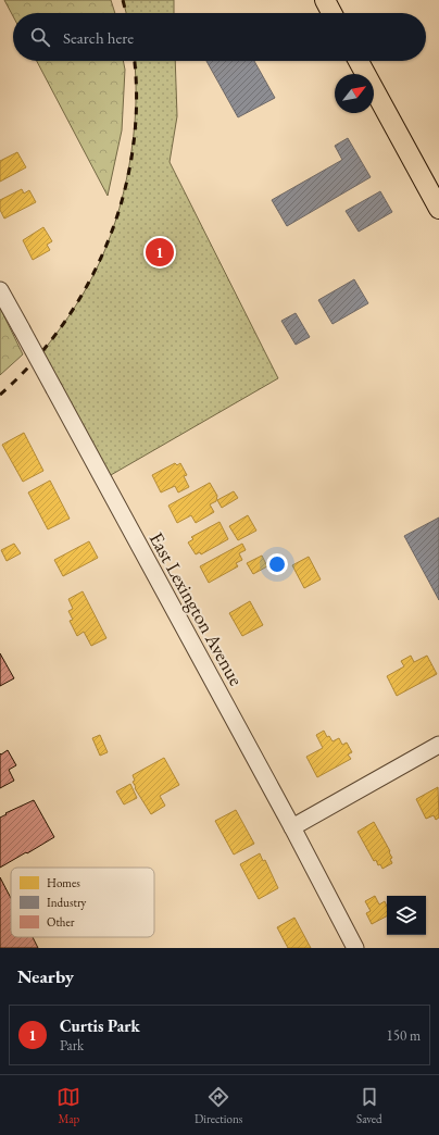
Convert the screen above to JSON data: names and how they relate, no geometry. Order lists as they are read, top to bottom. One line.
{"streets":{"street":["East Lexington Avenue"]},"legend":["Homes","Industry","Other"],"north":"top right","page":{"search":"Search here","pins":"1","heading":"Nearby","list":[{"mark":"1","name":"Curtis Park","note":"Park","value":"150 m"}],"nav":["Map","Directions","Saved"]}}
